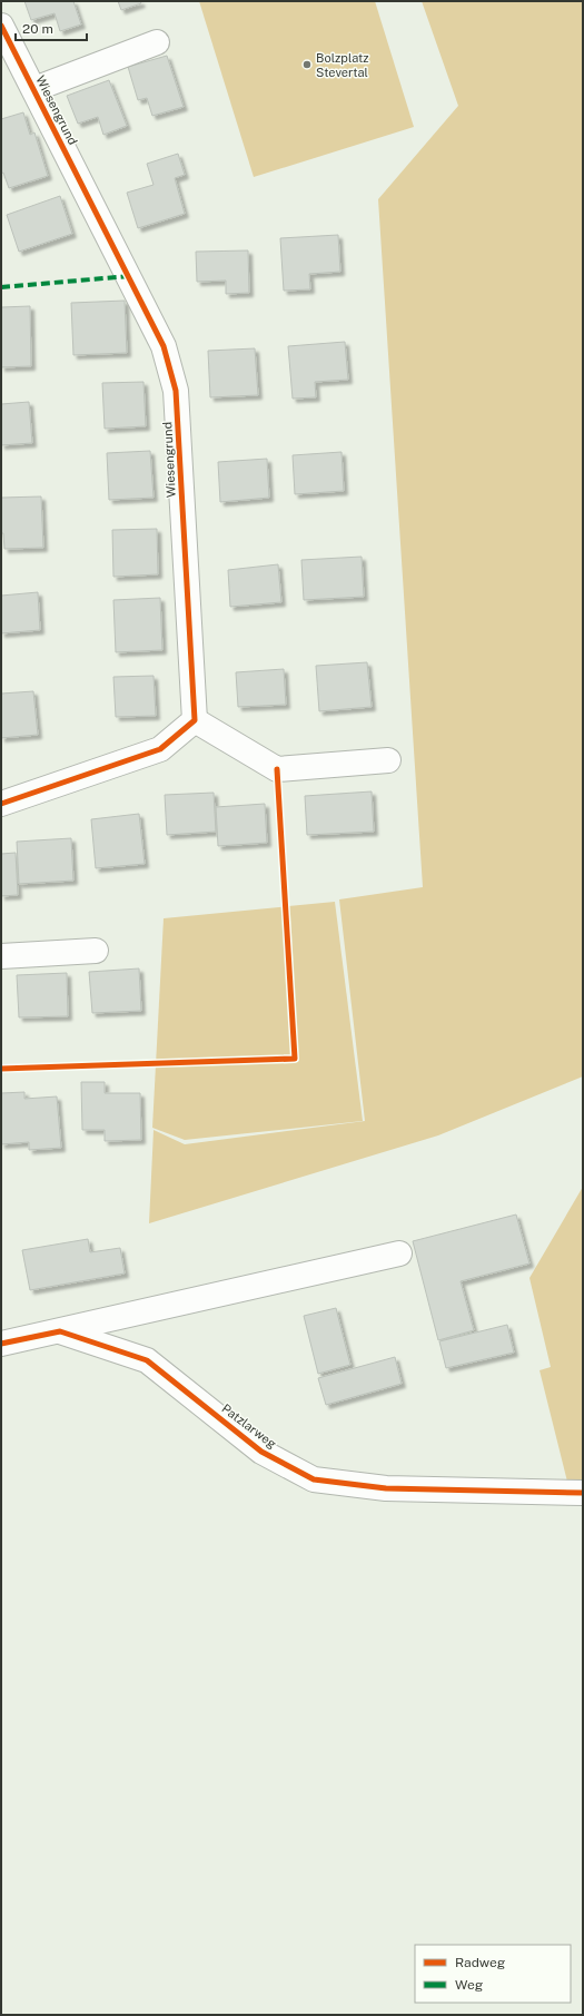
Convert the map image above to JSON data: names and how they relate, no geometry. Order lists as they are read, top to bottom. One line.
{"streets":{"street":["Wiesengrund","Patzlarweg"]},"places":["Bolzplatz Stevertal"],"legend":["Radweg","Weg"],"scale_bar":"20 m"}
